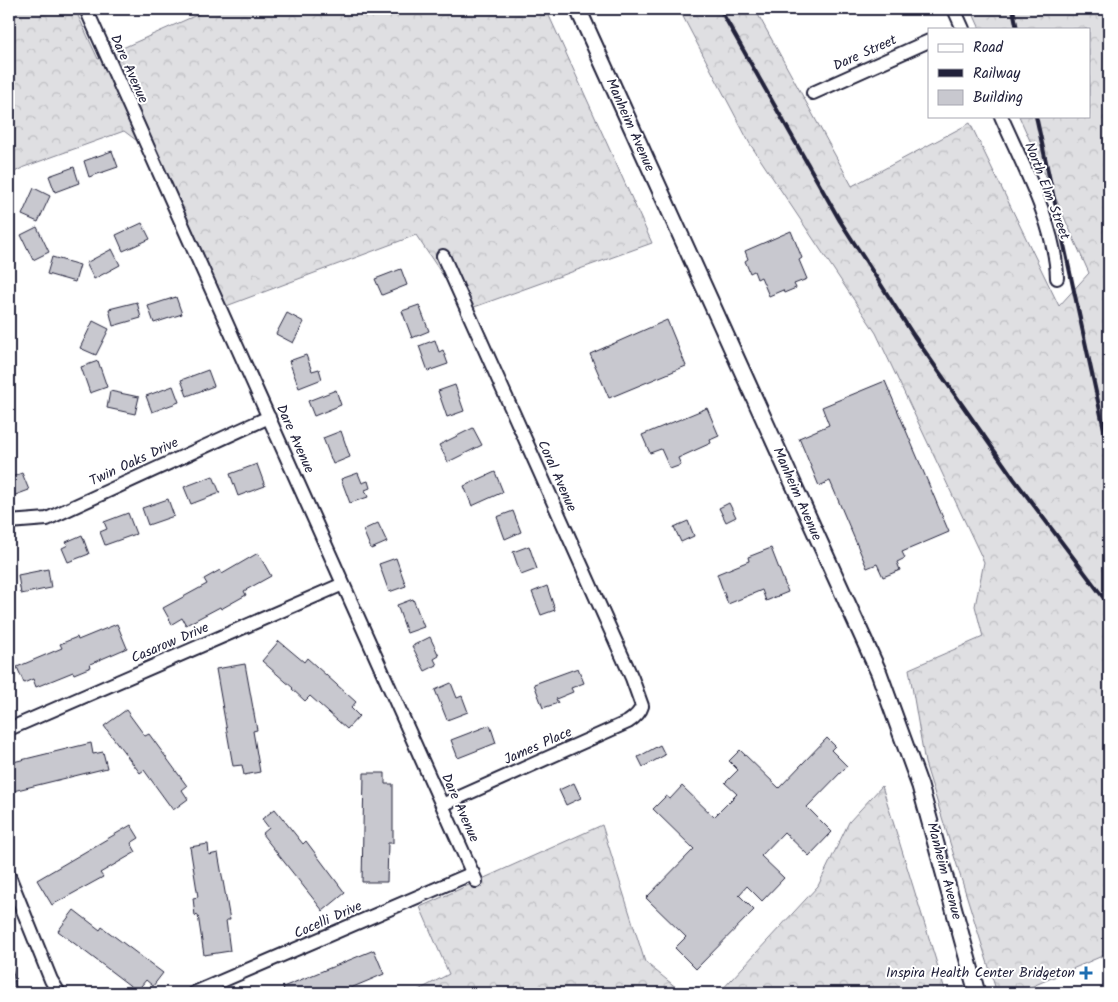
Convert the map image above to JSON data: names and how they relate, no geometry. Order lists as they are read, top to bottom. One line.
{"streets":{"street":["Dare Street","Dare Avenue","Manheim Avenue","North Elm Street","Twin Oaks Drive","Coral Avenue","Casarow Drive","James Place","Cocelli Drive"]},"crossings":[["Dare Avenue","Twin Oaks Drive"],["Dare Avenue","Casarow Drive"],["Dare Avenue","James Place"],["Dare Avenue","Cocelli Drive"],["Coral Avenue","James Place"]],"places":{"health":["Inspira Health Center Bridgeton"]},"legend":["Road","Railway","Building"]}
